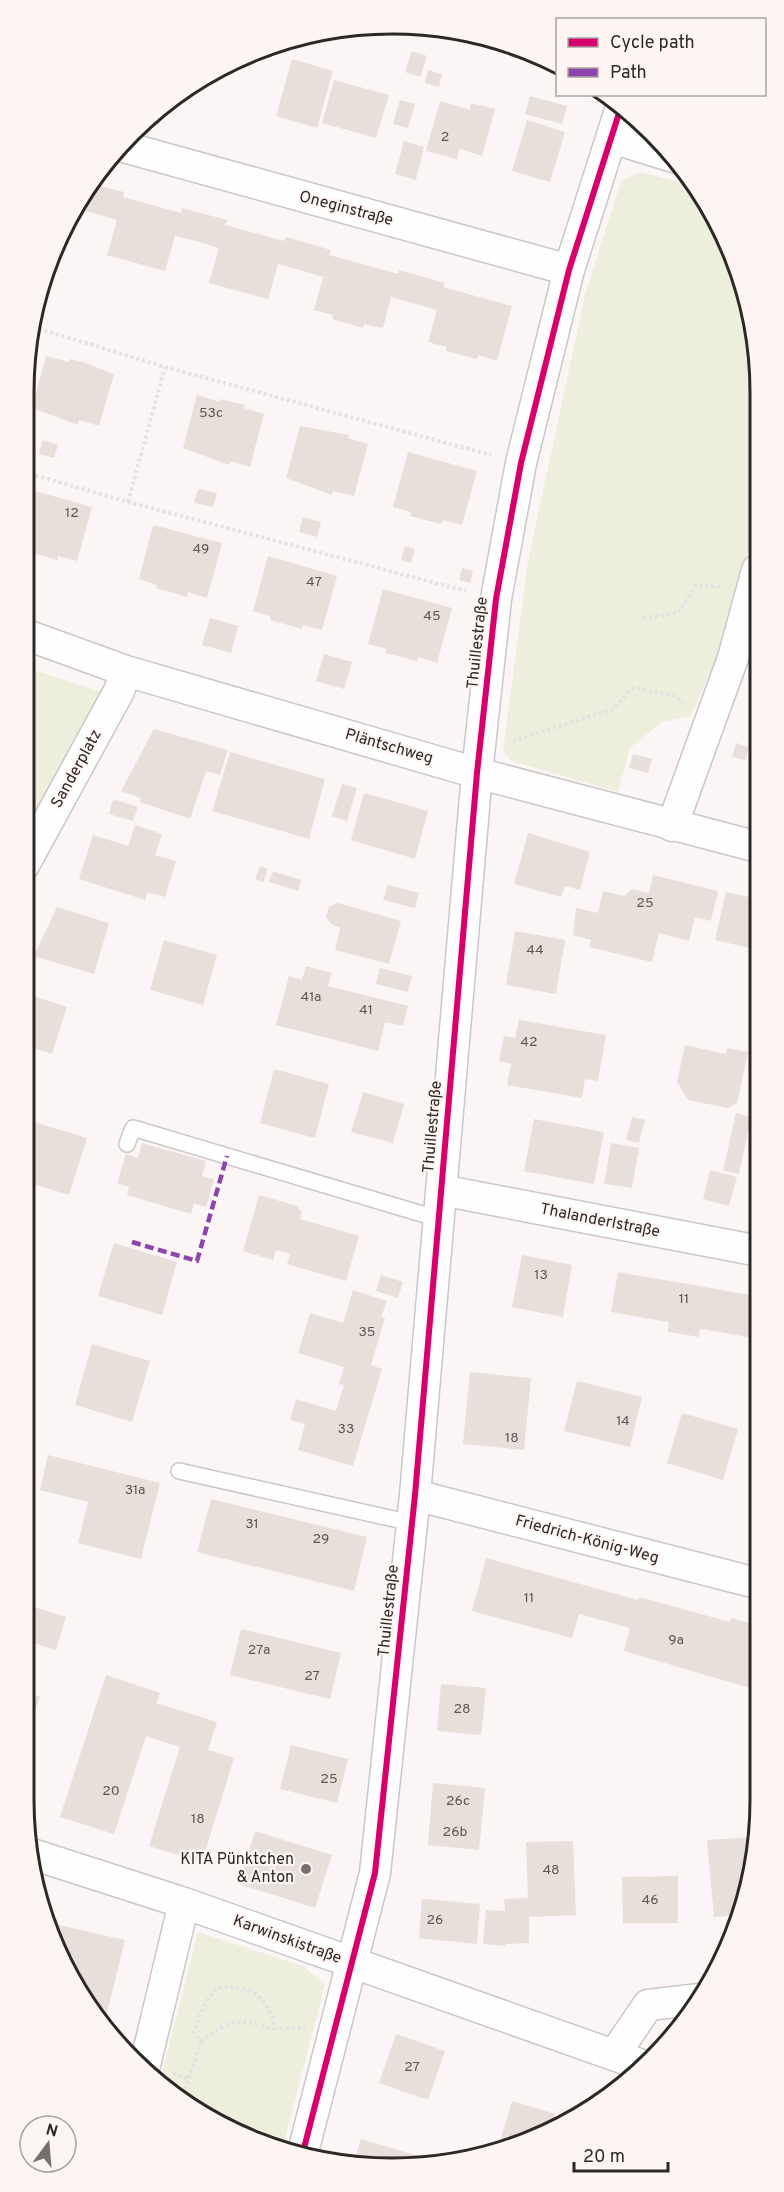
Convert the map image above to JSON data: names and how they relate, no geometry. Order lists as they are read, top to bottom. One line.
{"streets":{"street":["Oneginstraße","Thuillestraße","Pläntschweg","Sanderplatz","Thalanderlstraße","Friedrich-König-Weg","Karwinskistraße"]},"crossings":[["Oneginstraße","Thuillestraße"],["Thuillestraße","Pläntschweg"],["Thuillestraße","Thalanderlstraße"],["Thuillestraße","Friedrich-König-Weg"],["Thuillestraße","Karwinskistraße"],["Pläntschweg","Sanderplatz"]],"places":["KITA Pünktchen & Anton"],"house_numbers":["2","53c","12","49","47","45","25","44","41a","41","42","13","11","35","14","33","18","31a","31","29","11","9a","27a","27","28","25","20","26c","18","26b","48","46","26","27"],"legend":["Cycle path","Path"],"scale_bar":"20 m","north":"top"}
